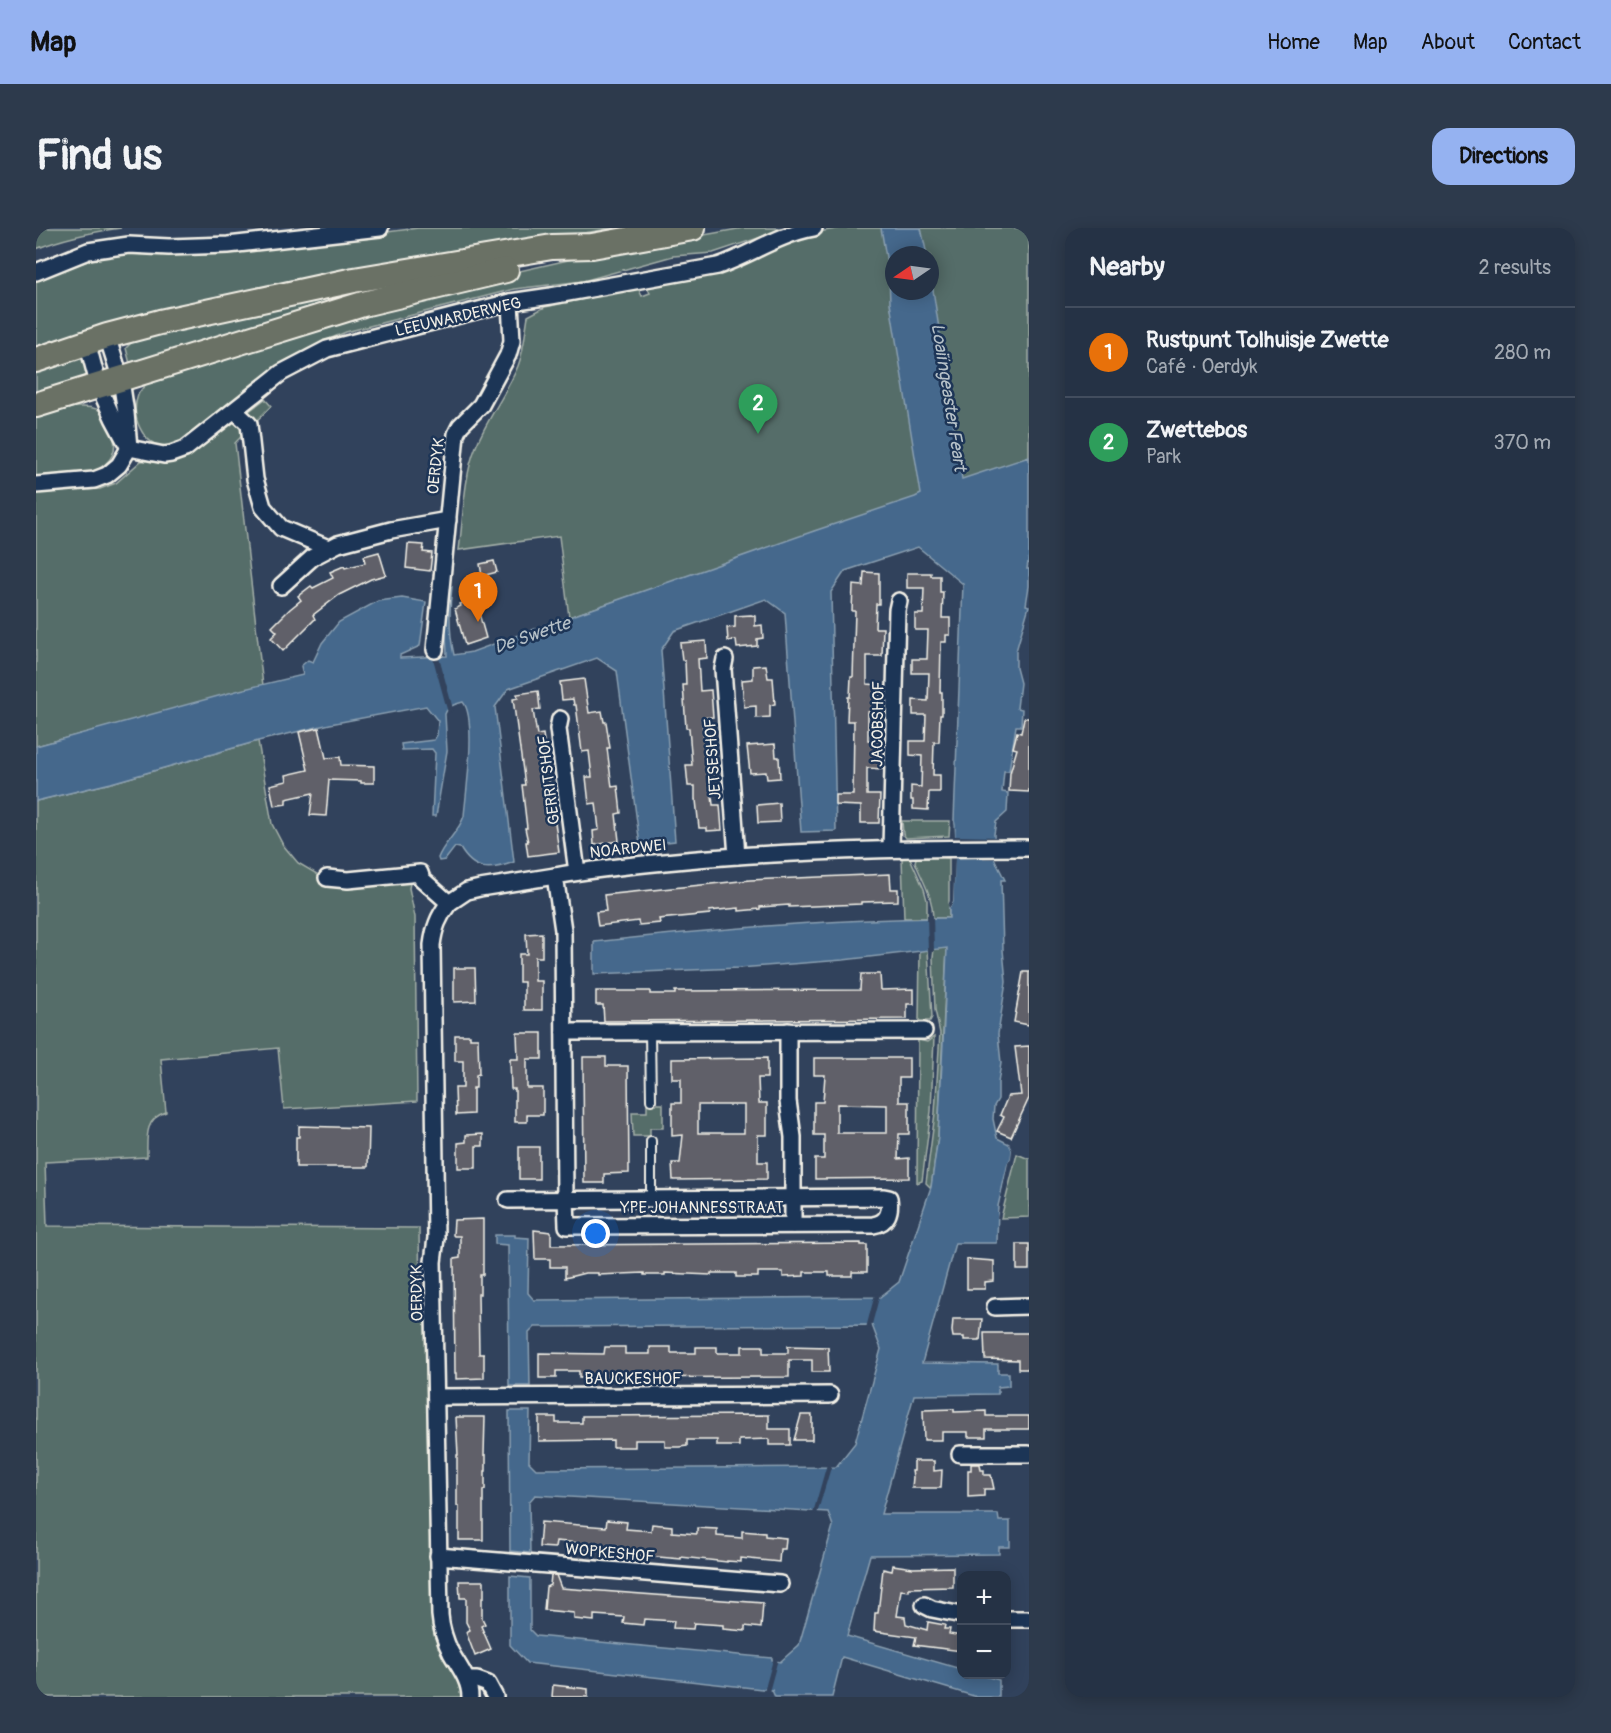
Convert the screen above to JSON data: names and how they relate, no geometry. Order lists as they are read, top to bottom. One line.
{"streets":{"main road":["LEEUWARDERWEG"],"street":["OERDYK","JACOBSHOF","JETSESHOF","GERRITSHOF","NOARDWEI","YPE JOHANNESSTRAAT","BAUCKESHOF","WOPKESHOF"]},"crossings":[["LEEUWARDERWEG","OERDYK"],["OERDYK","BAUCKESHOF"],["OERDYK","WOPKESHOF"],["JACOBSHOF","NOARDWEI"],["JETSESHOF","NOARDWEI"],["GERRITSHOF","NOARDWEI"]],"water":["Loaiïngeaster Feart","De Swette"],"north":"left","page":{"header":"Map","nav":["Home","Map","About","Contact"],"buttons":"Directions","title":"Find us","heading":["Nearby","2 results"],"list":[{"mark":"1","name":"Rustpunt Tolhuisje Zwette","note":"Café · Oerdyk","value":"280 m"},{"mark":"2","name":"Zwettebos","note":"Park","value":"370 m"}],"pins":["2","1"],"map_buttons":["+","−"]}}
